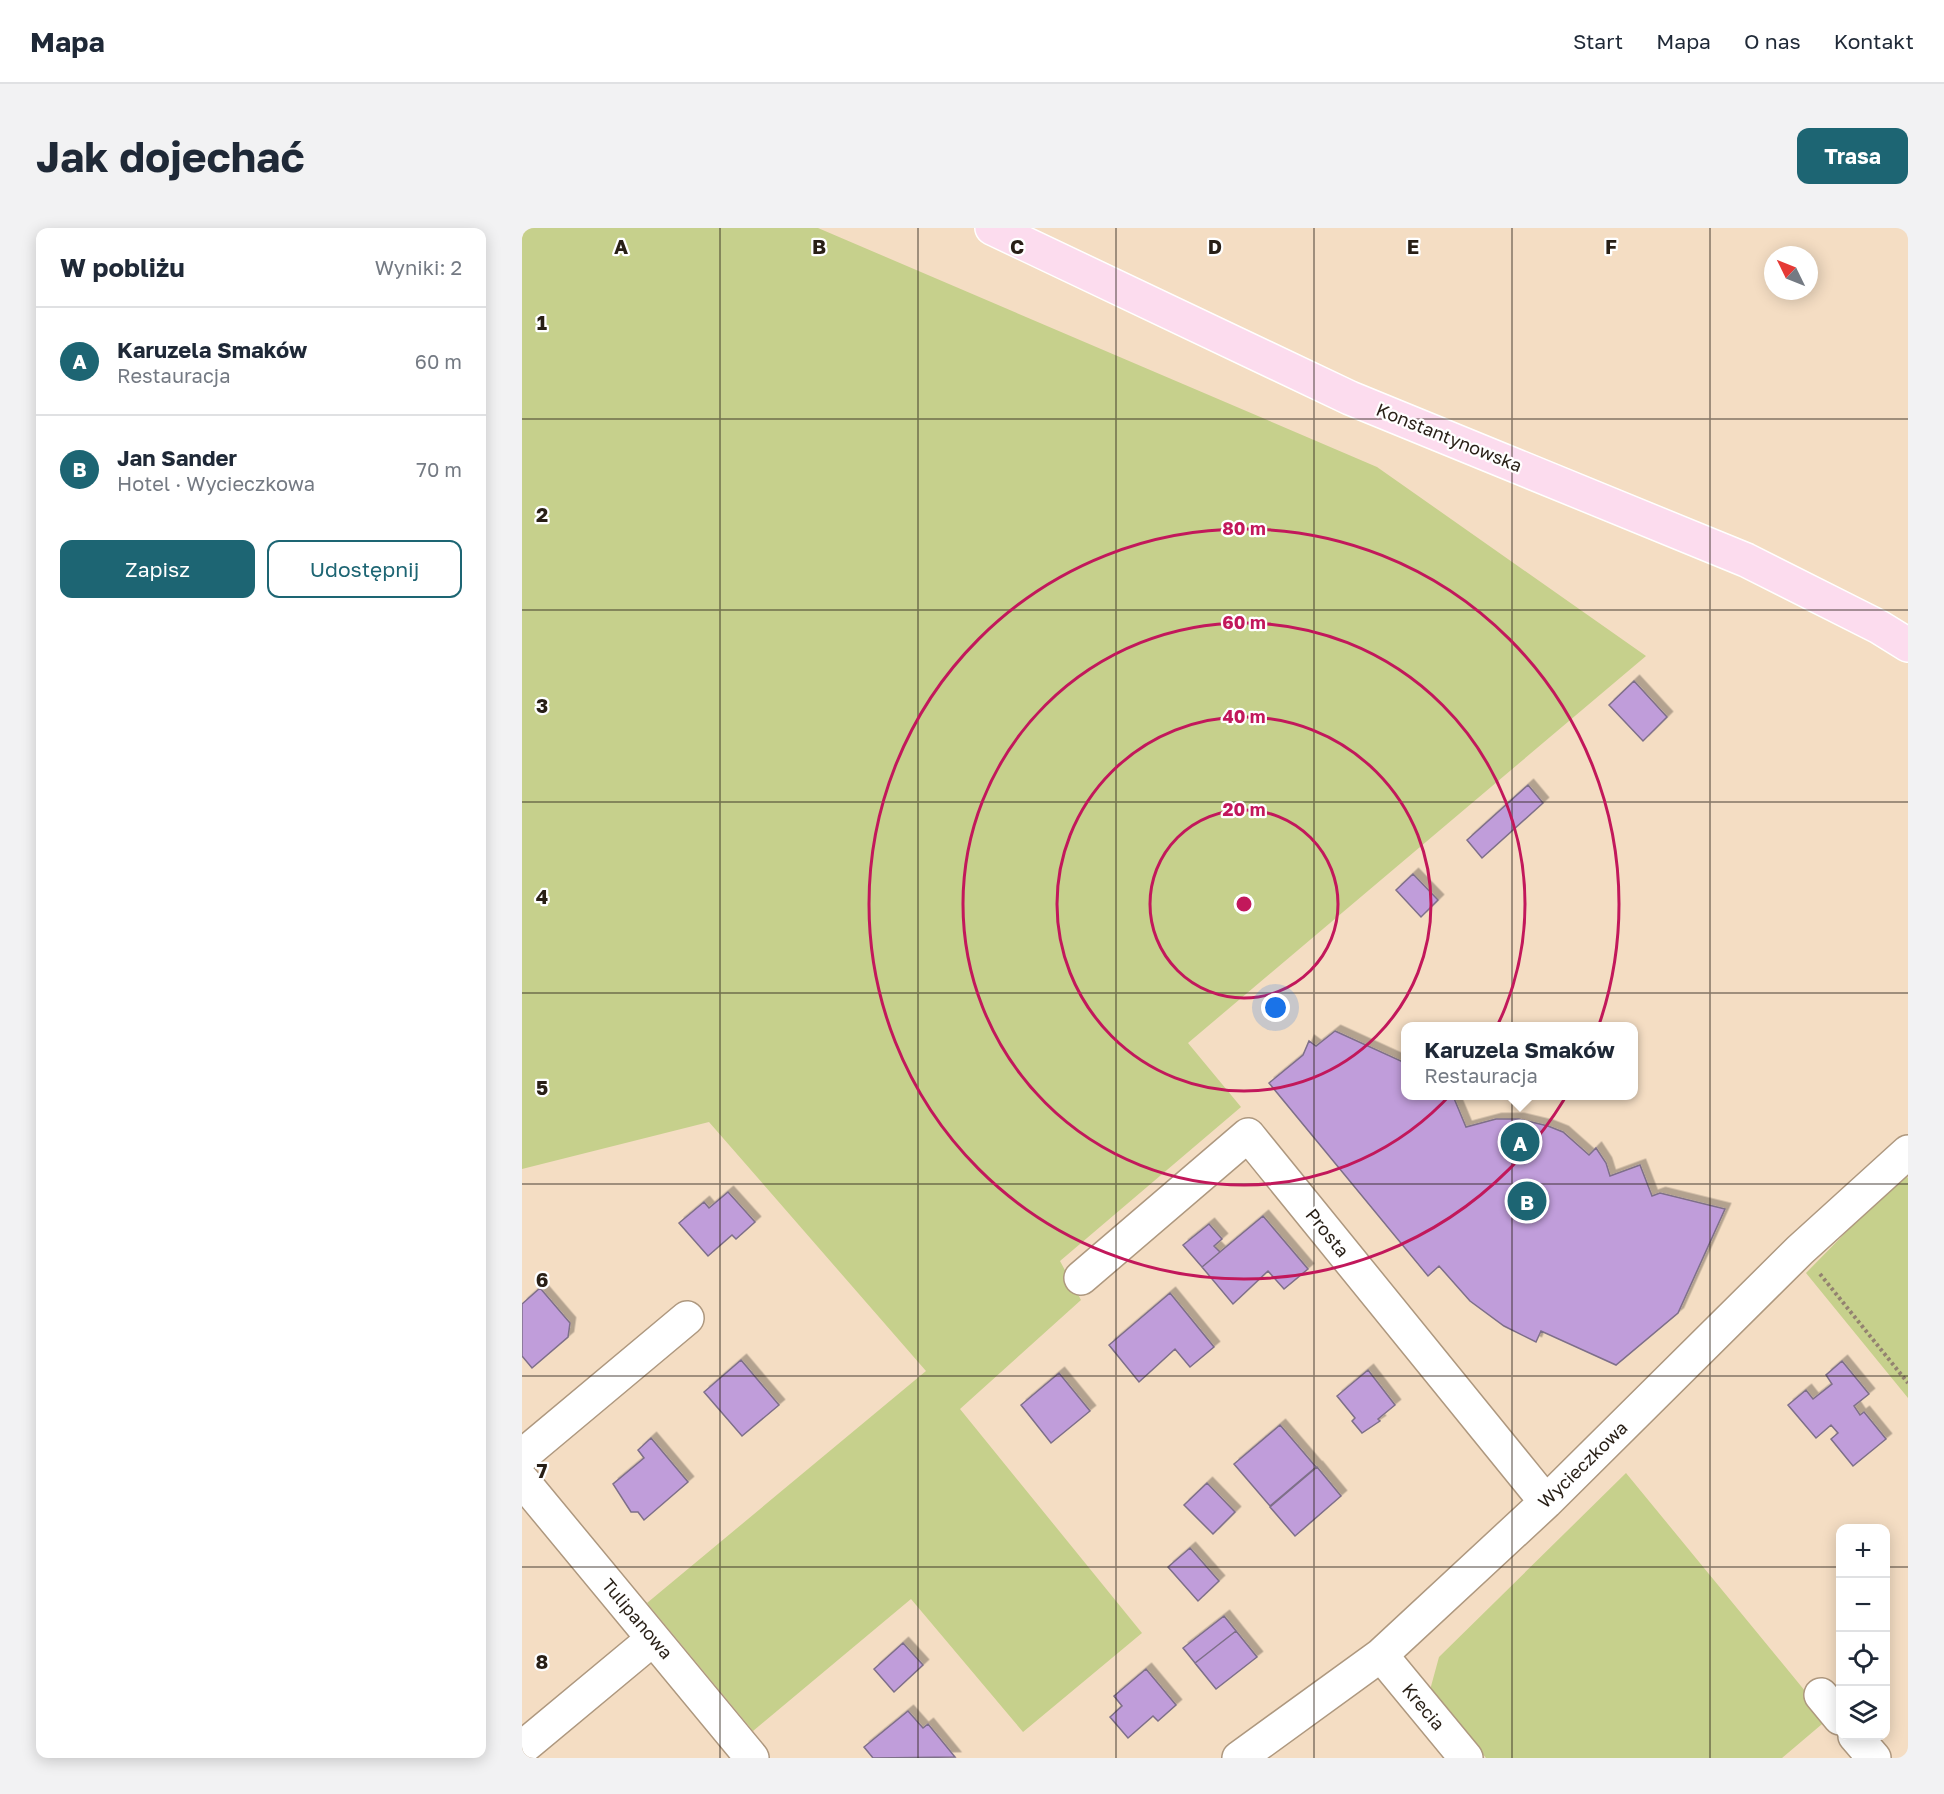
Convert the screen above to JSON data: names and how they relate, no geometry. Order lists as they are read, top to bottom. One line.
{"streets":{"main road":["Konstantynowska"],"street":["Prosta","Wycieczkowa","Tulipanowa","Krecia"]},"crossings":[["Prosta","Wycieczkowa"],["Wycieczkowa","Krecia"]],"north":"top left","page":{"header":"Mapa","nav":["Start","Mapa","O nas","Kontakt"],"buttons":["Trasa",["Zapisz","Udostępnij"]],"title":"Jak dojechać","heading":["W pobliżu","Wyniki: 2"],"list":[{"mark":"A","name":"Karuzela Smaków","note":"Restauracja","value":"60 m"},{"mark":"B","name":"Jan Sander","note":"Hotel · Wycieczkowa","value":"70 m"}],"popup":["Karuzela Smaków","Restauracja"],"pins":["A","B"],"map_buttons":["+","−"]},"grid":{"columns":["A","B","C","D","E","F"],"rows":["1","2","3","4","5","6","7","8"]},"rings":["80 m","60 m","40 m","20 m"]}
